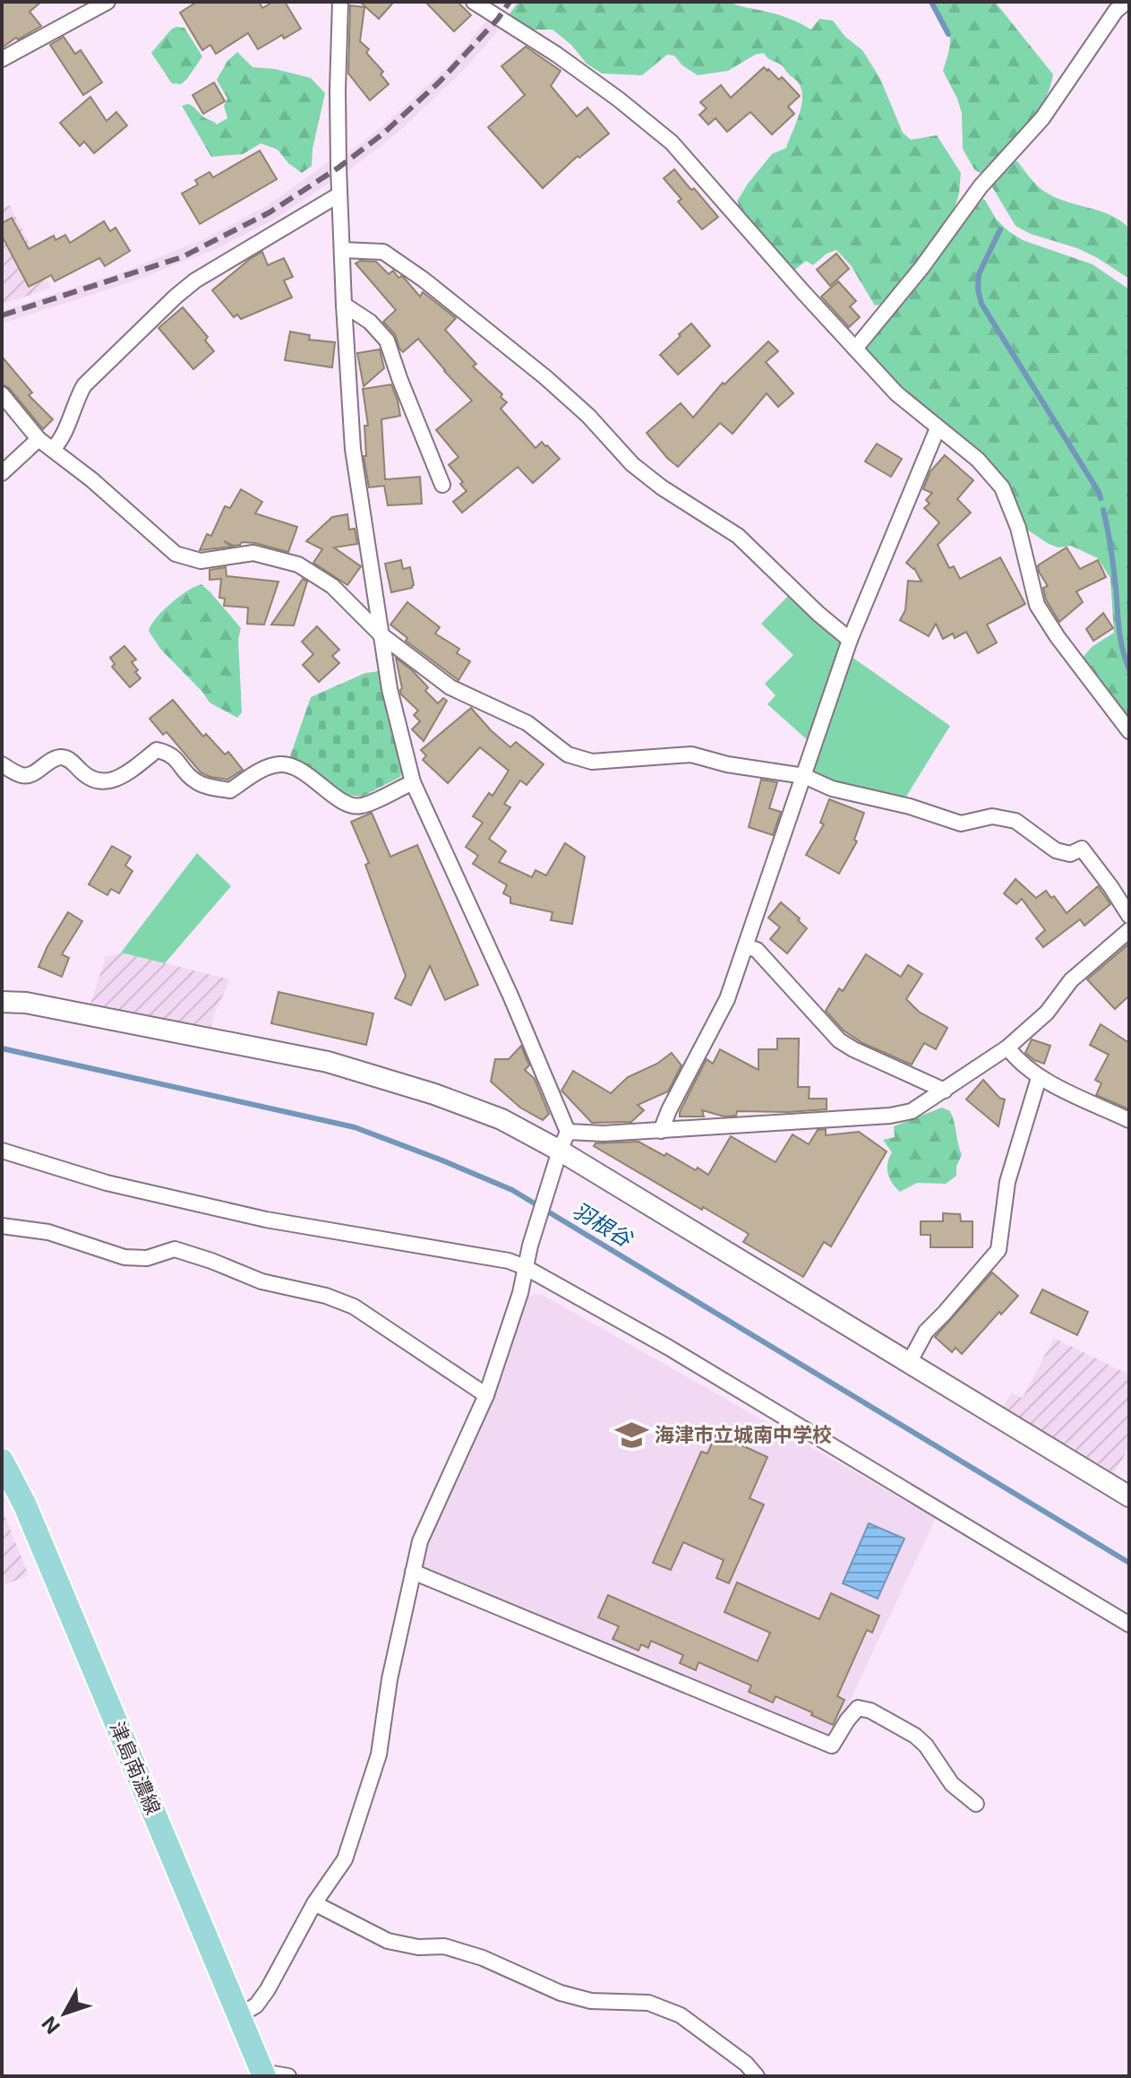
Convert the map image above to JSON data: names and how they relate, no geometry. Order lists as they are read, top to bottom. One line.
{"streets":{"main road":["津島南濃線"]},"water":["羽根谷"],"places":{"school or university":["海津市立城南中学校"]},"north":"bottom left"}
